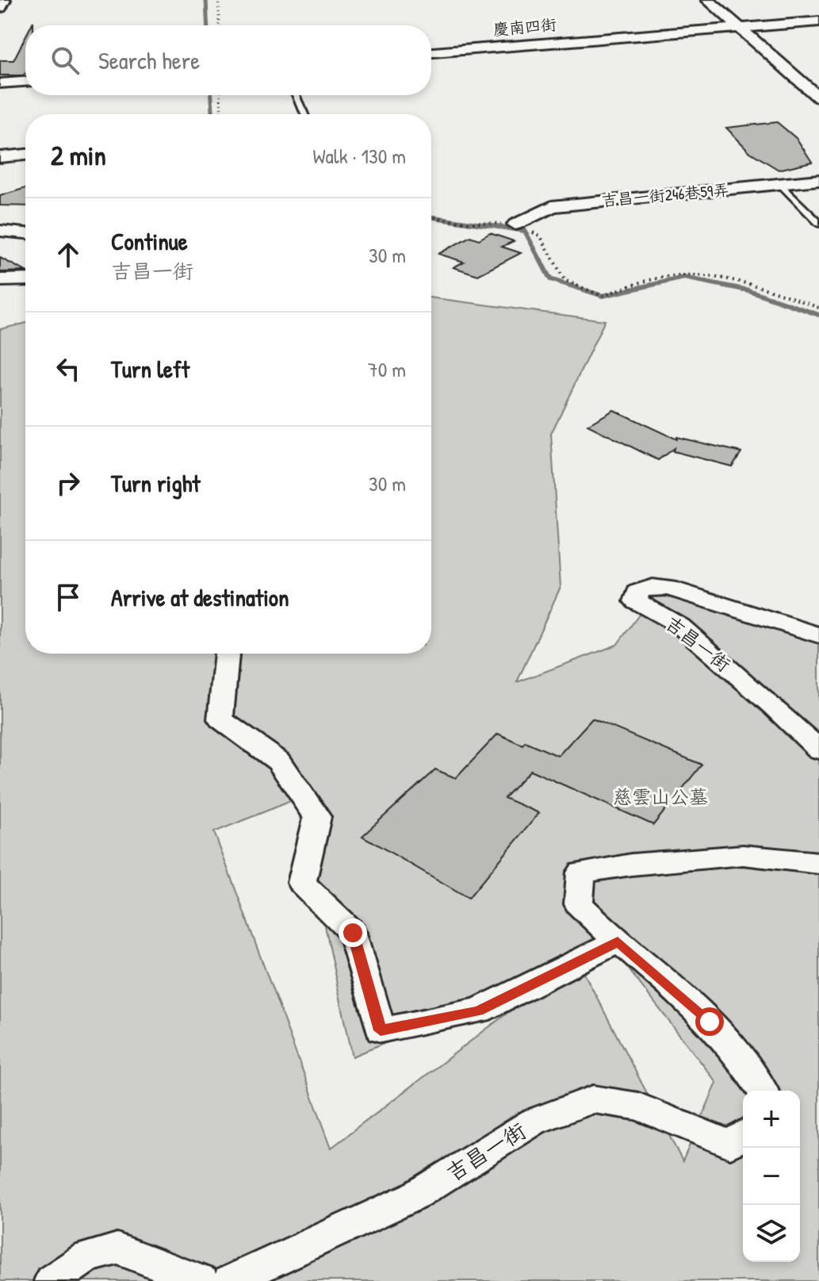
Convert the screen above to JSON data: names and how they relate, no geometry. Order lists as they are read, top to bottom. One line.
{"streets":{"street":["慶南四街","吉昌一街246巷59弄","吉昌一街"]},"parks":["慈雲山公墓"],"page":{"search":"Search here","heading":["2 min","Walk · 130 m"],"list":[["Continue","吉昌一街","30 m"],["Turn left","70 m"],["Turn right","30 m"],"Arrive at destination"],"map_buttons":["+","−"]}}
